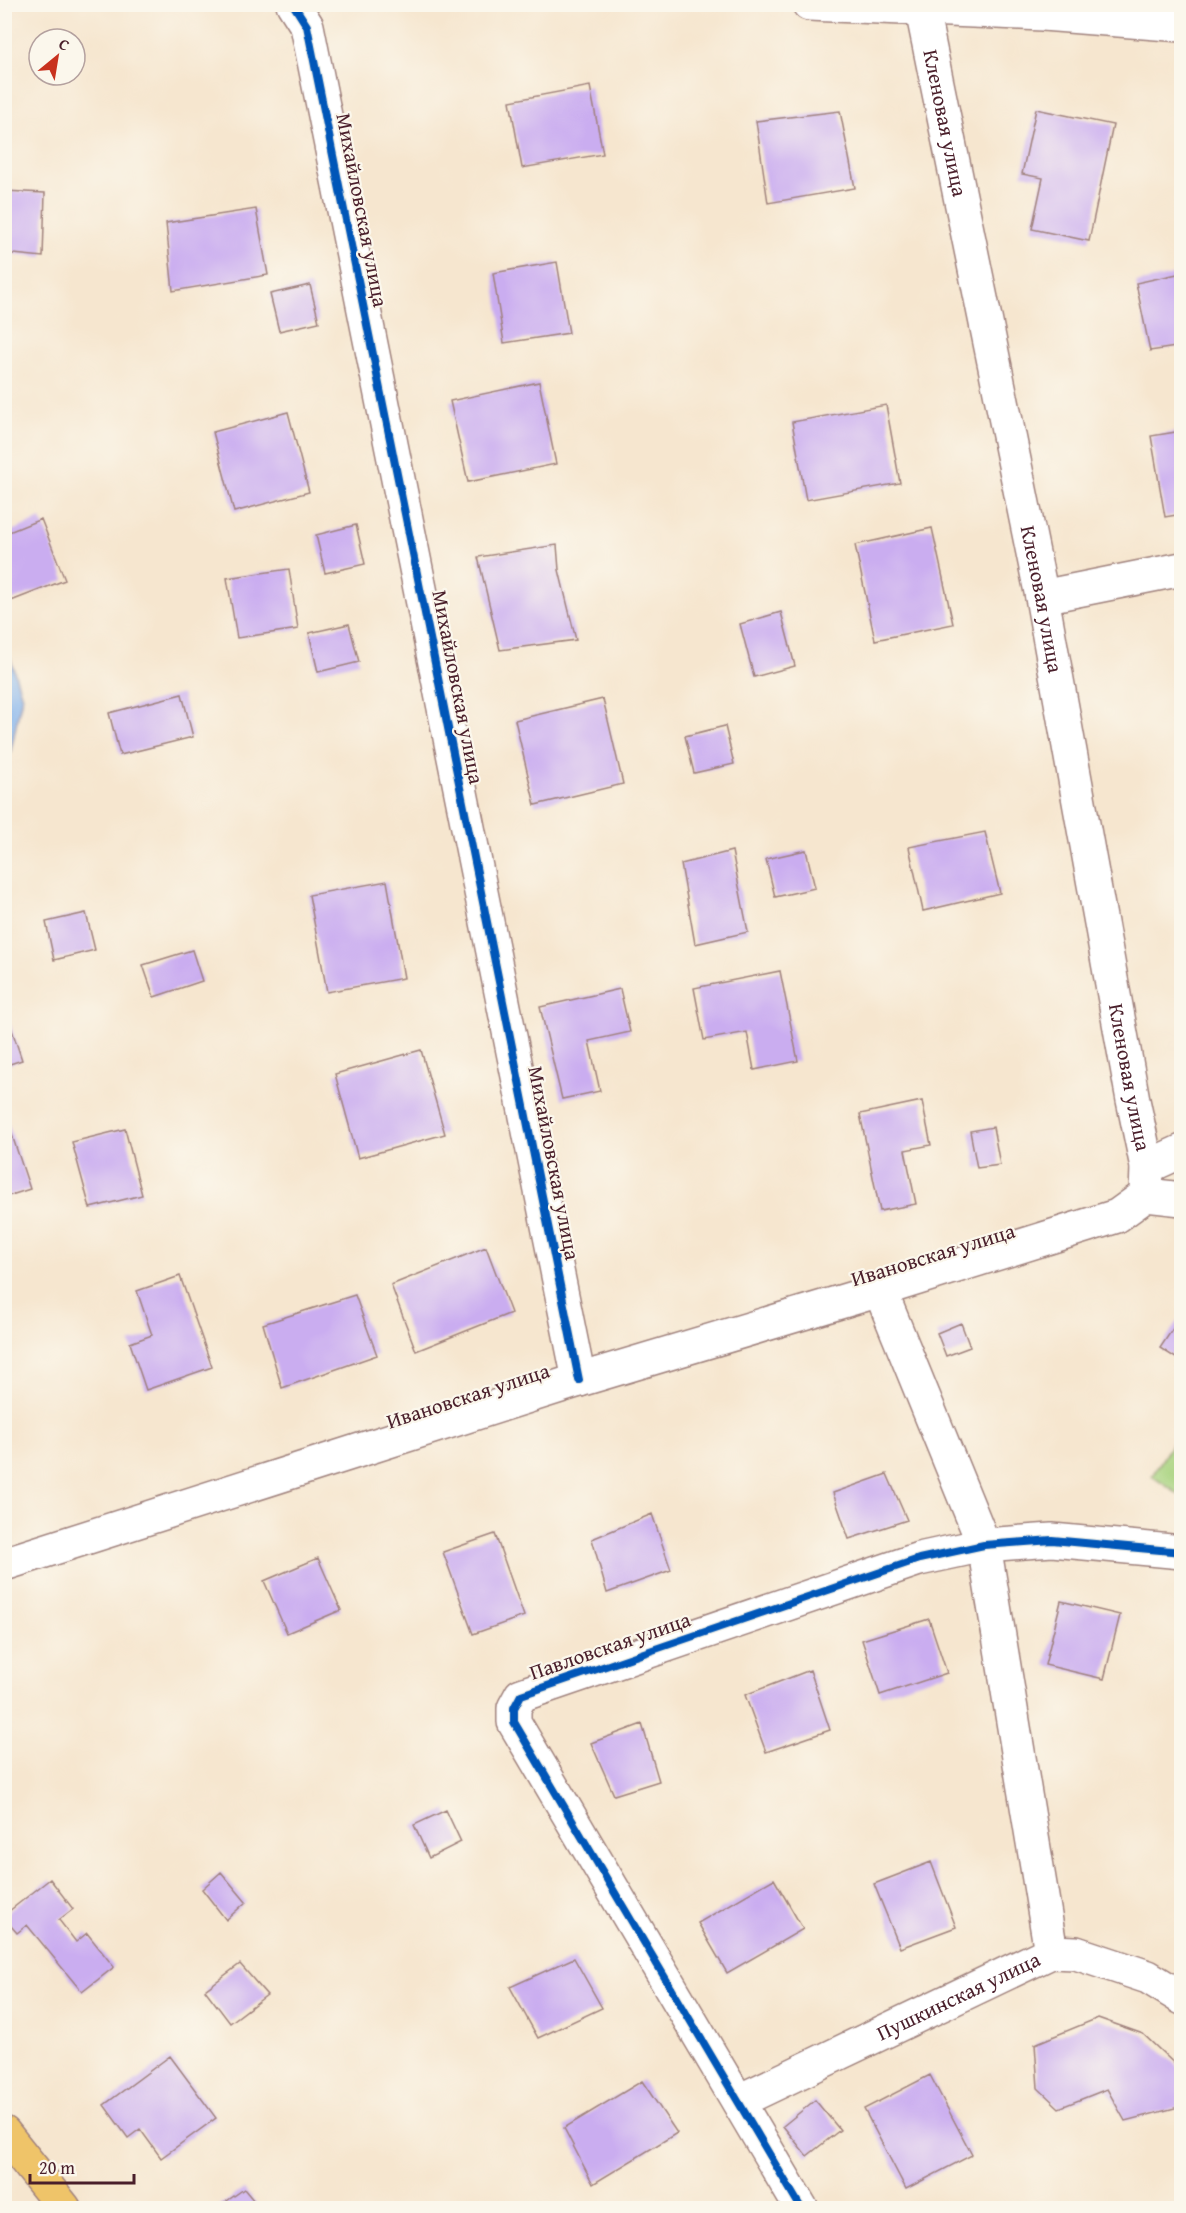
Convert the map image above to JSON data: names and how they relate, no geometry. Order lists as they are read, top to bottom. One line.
{"streets":{"street":["Кленовая улица","Михайловская улица","Ивановская улица","Павловская улица","Пушкинская улица"]},"crossings":[["Кленовая улица","Ивановская улица"],["Михайловская улица","Ивановская улица"],["Павловская улица","Пушкинская улица"]],"scale_bar":"20 m","north":"top right"}
